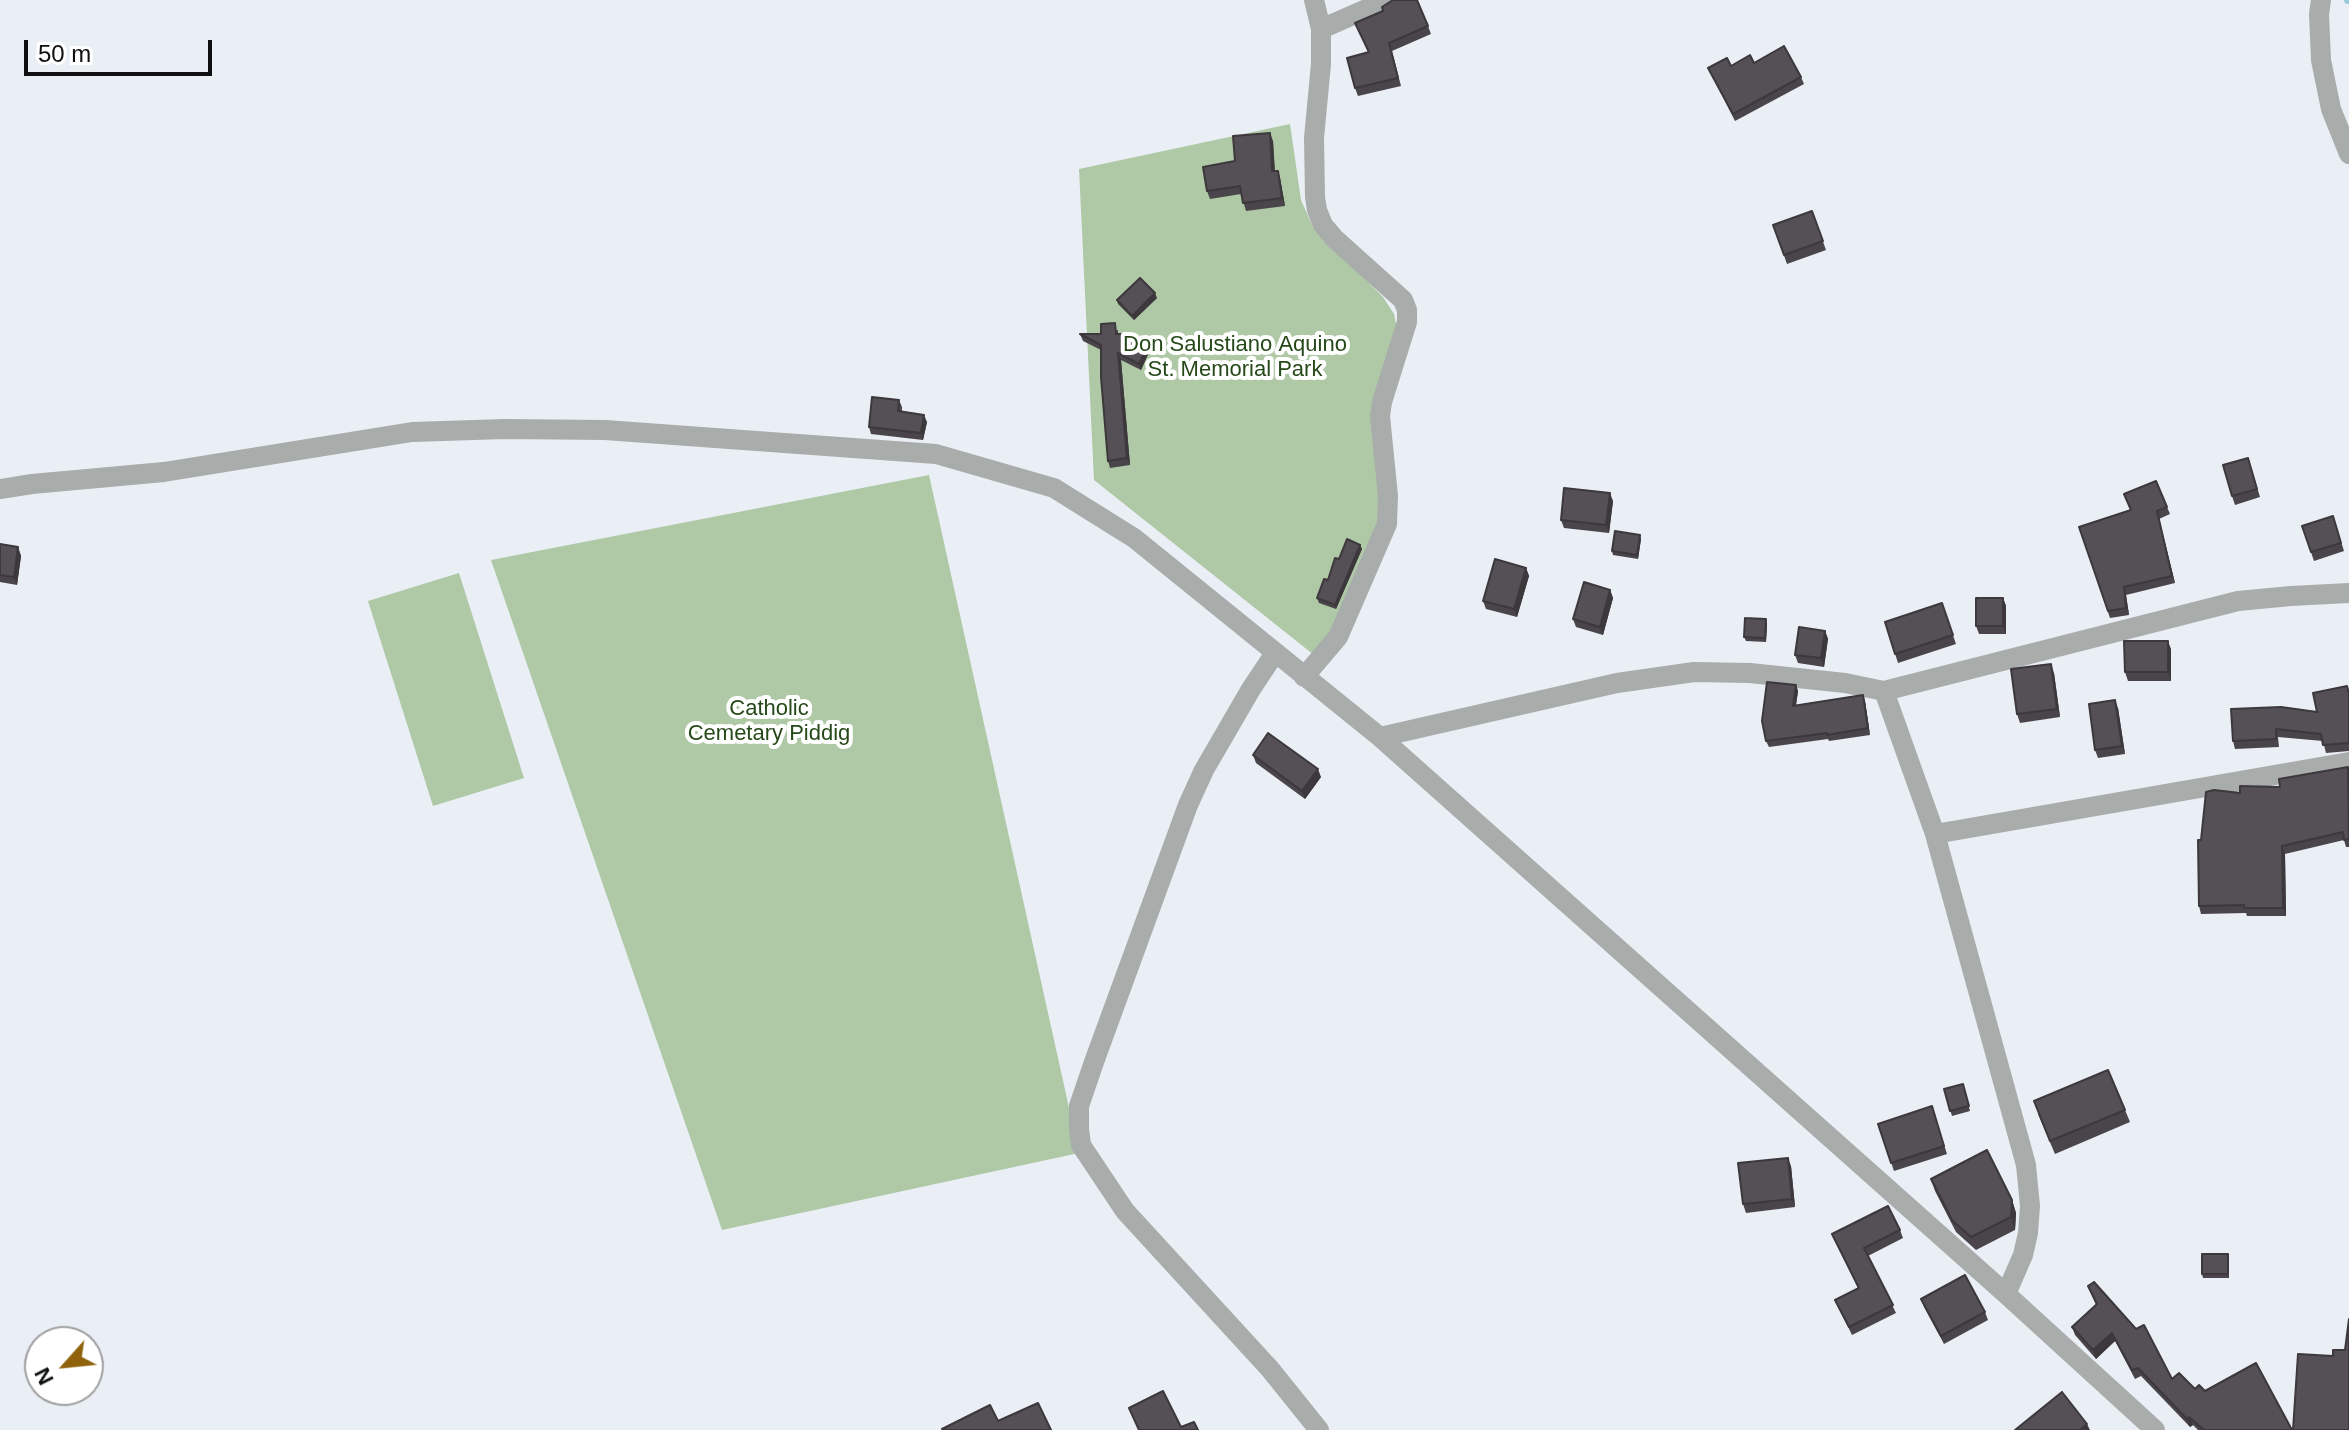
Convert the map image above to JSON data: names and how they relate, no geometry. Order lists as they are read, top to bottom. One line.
{"parks":["Don Salustiano Aquino St. Memorial Park","Catholic Cemetary Piddig"],"scale_bar":"50 m","north":"bottom left"}
